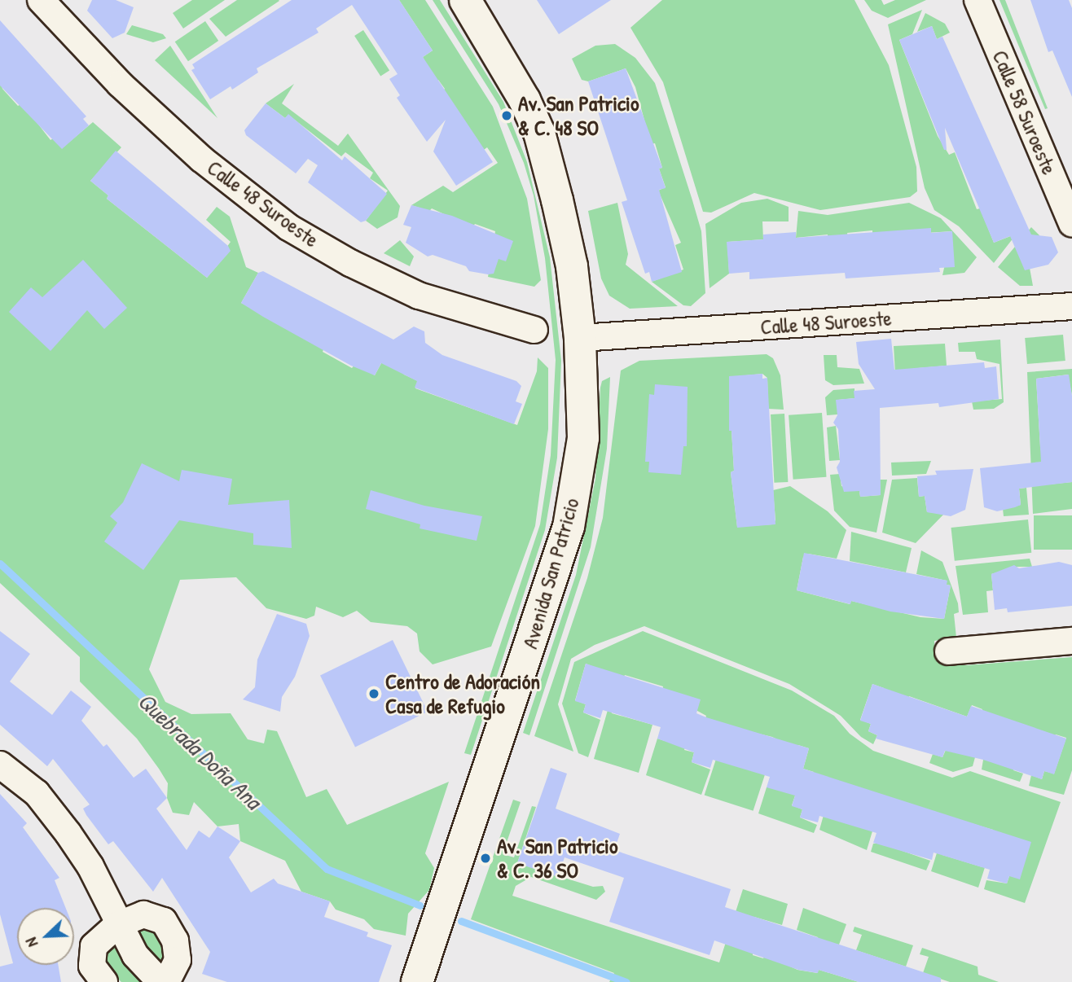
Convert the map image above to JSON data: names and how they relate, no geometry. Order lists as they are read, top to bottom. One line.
{"streets":{"street":["Calle 58 Suroeste","Calle 48 Suroeste","Avenida San Patricio"]},"crossings":[["Calle 48 Suroeste","Avenida San Patricio"]],"water":["Quebrada Doña Ana"],"places":["Av. San Patricio & C. 48 SO","Centro de Adoración Casa de Refugio","Av. San Patricio & C. 36 SO"],"north":"bottom left"}
